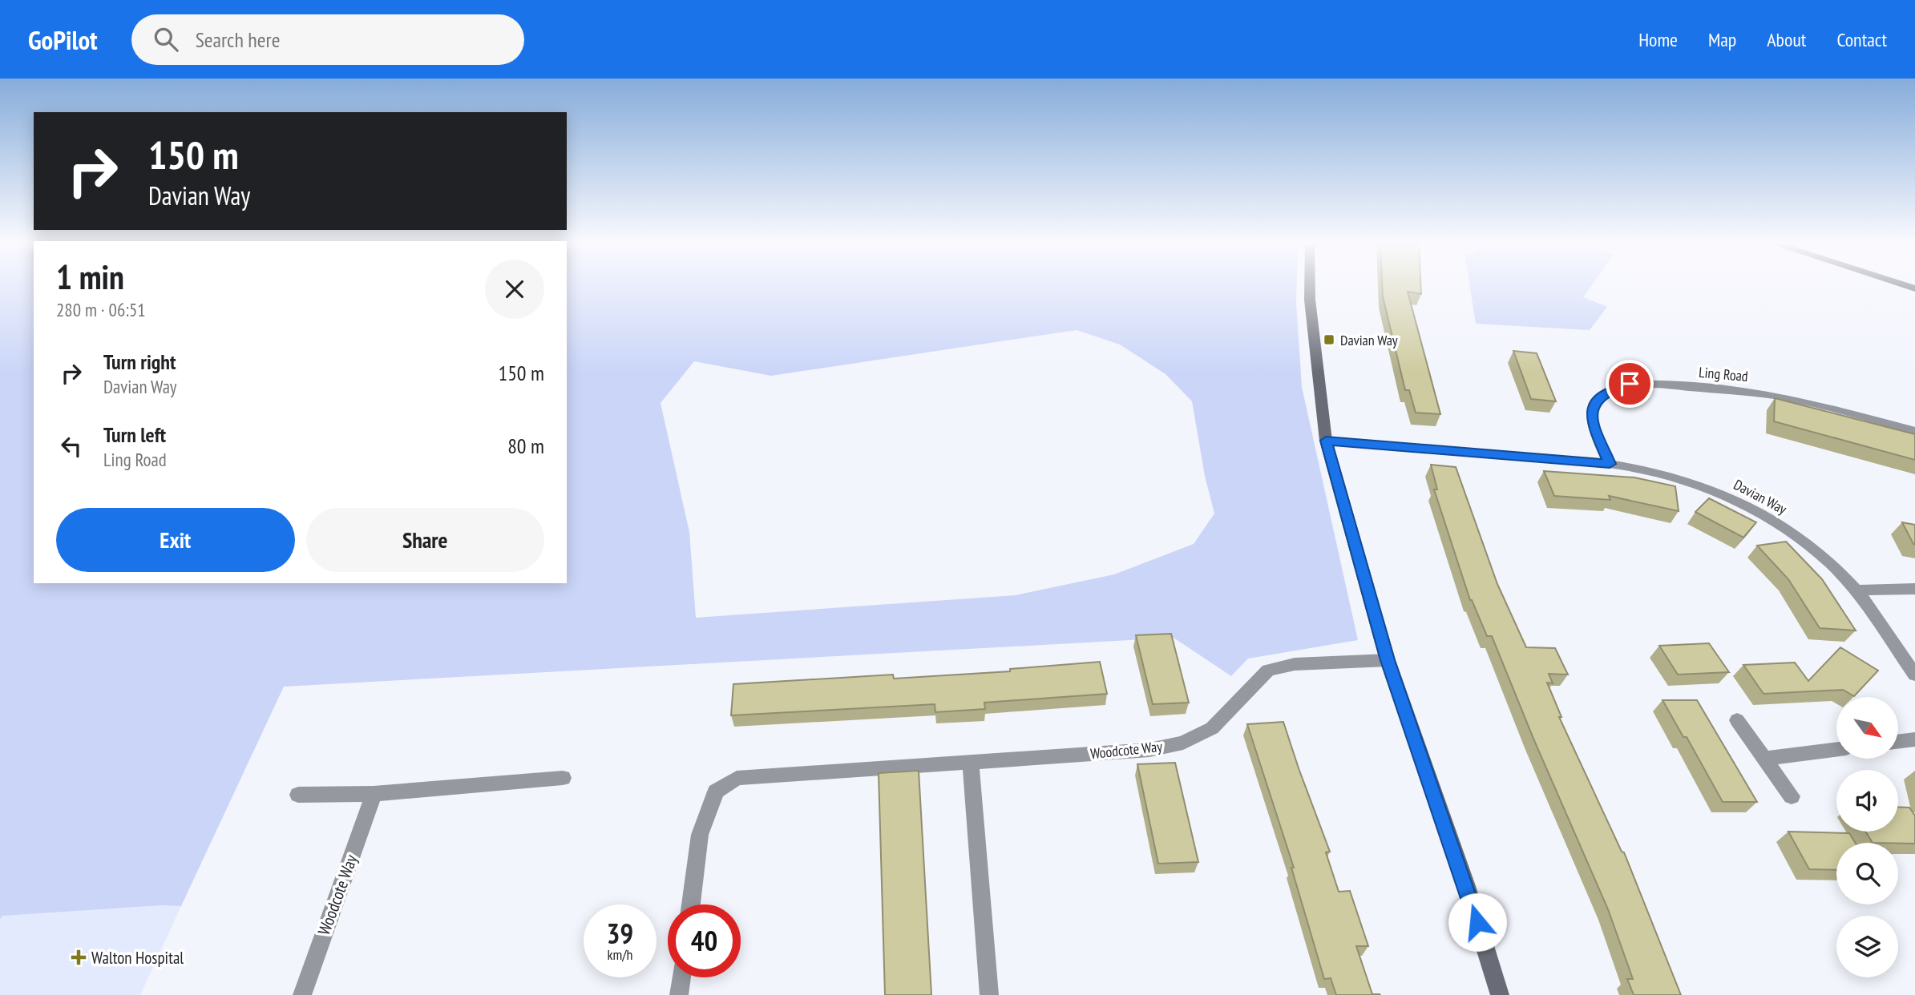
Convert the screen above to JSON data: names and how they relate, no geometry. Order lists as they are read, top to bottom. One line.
{"streets":{"street":["Ling Road","Davian Way","Woodcote Way"]},"crossings":[["Ling Road","Davian Way"]],"places":{"transit":["Davian Way"],"health":["Walton Hospital"]},"north":"bottom right","page":{"header":"GoPilot","search":"Search here","nav":["Home","Map","About","Contact"],"turn":["150 m","Davian Way"],"heading":["1 min","280 m · 06:51"],"list":[{"name":"Turn right","note":"Davian Way","value":"150 m"},{"name":"Turn left","note":"Ling Road","value":"80 m"}],"buttons":["Exit","Share"],"speed":"39 km/h","limit":"40"}}
